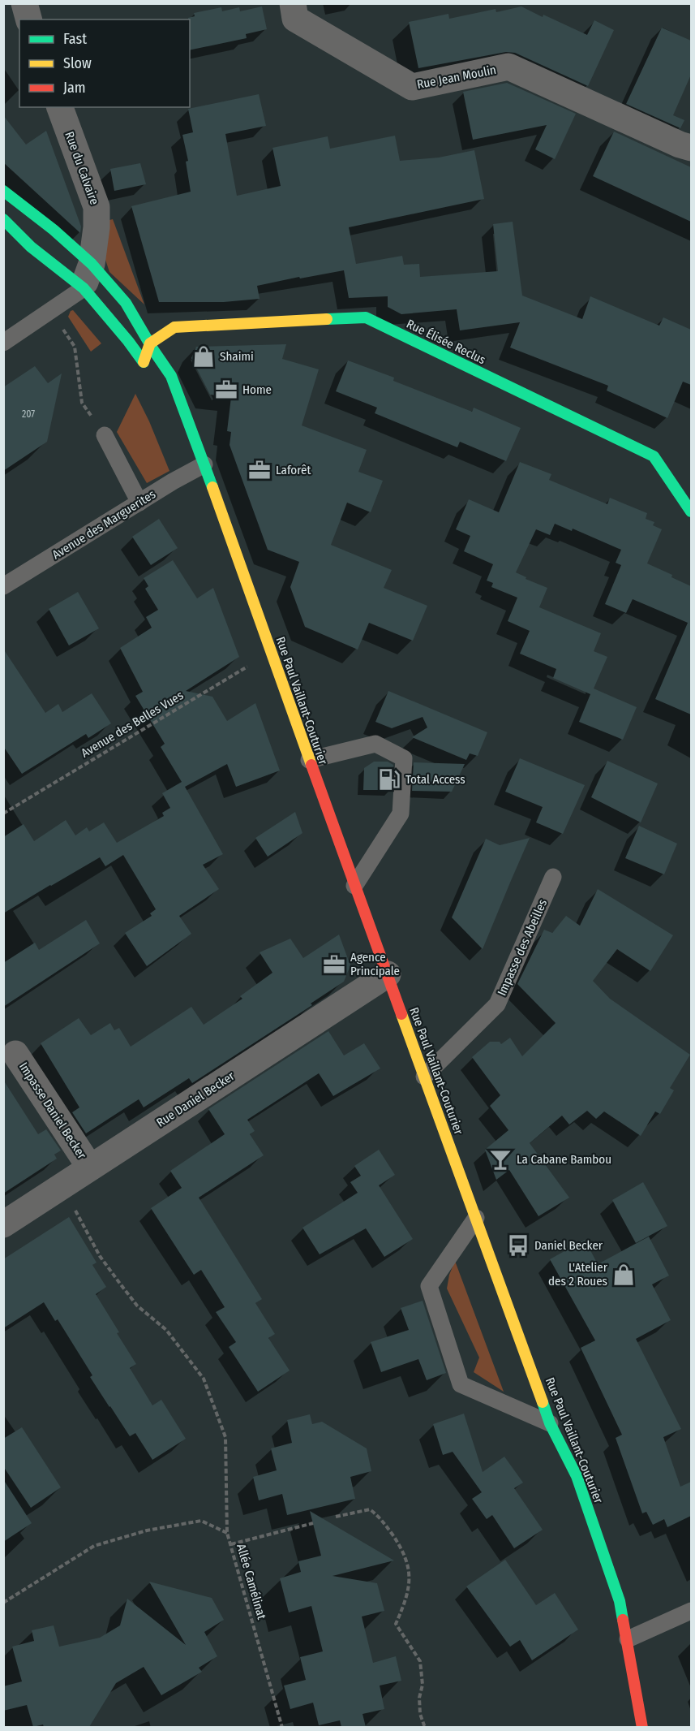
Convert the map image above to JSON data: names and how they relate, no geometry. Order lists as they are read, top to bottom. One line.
{"streets":{"main road":["Rue Élisée Reclus","Rue Paul Vaillant-Couturier"],"street":["Rue Jean Moulin","Rue du Calvaire","Rue Daniel Becker","Impasse Daniel Becker"],"lane":["Avenue des Marguerites","Impasse des Abeilles"],"path":["Avenue des Belles Vues","Allée Camélinat"]},"crossings":[["Rue du Calvaire","Rue Paul Vaillant-Couturier"],["Rue Élisée Reclus","Rue Paul Vaillant-Couturier"],["Avenue des Marguerites","Rue Paul Vaillant-Couturier"],["Rue Paul Vaillant-Couturier","Avenue des Belles Vues"],["Rue Paul Vaillant-Couturier","Impasse des Abeilles"],["Rue Paul Vaillant-Couturier","Rue Daniel Becker"],["Rue Daniel Becker","Impasse Daniel Becker"],["Rue Daniel Becker","Allée Camélinat"]],"places":{"shop":["Shaimi","L'Atelier des 2 Roues"],"office":["Home","Laforêt","Agence Principale"],"fuel station":["Total Access"],"bar":["La Cabane Bambou"],"bus stop":["Daniel Becker"]},"house_numbers":["207"],"legend":["Fast","Slow","Jam"]}
